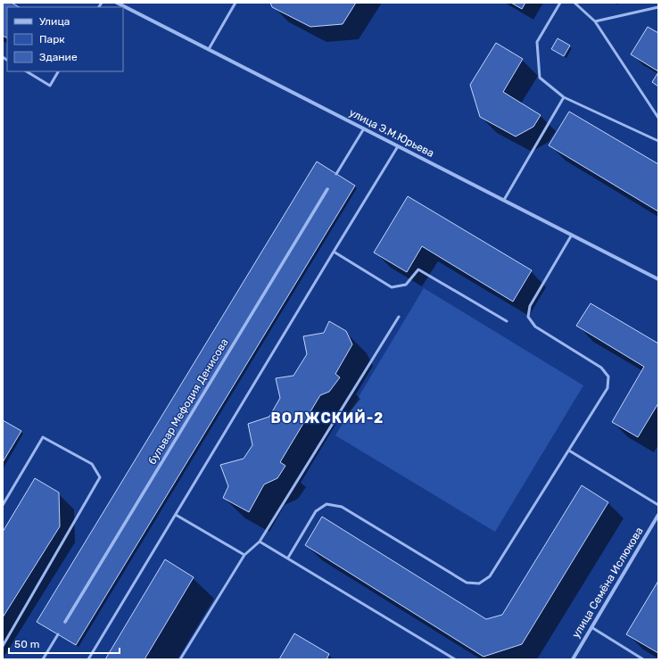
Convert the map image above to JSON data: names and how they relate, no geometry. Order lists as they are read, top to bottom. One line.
{"streets":{"street":["улица Э.М.Юрьева","бульвар Мефодия Денисова","улица Семёна Ислюкова"]},"districts":["ВОЛЖСКИЙ-2"],"legend":["Улица","Парк","Здание"],"scale_bar":"50 m"}
